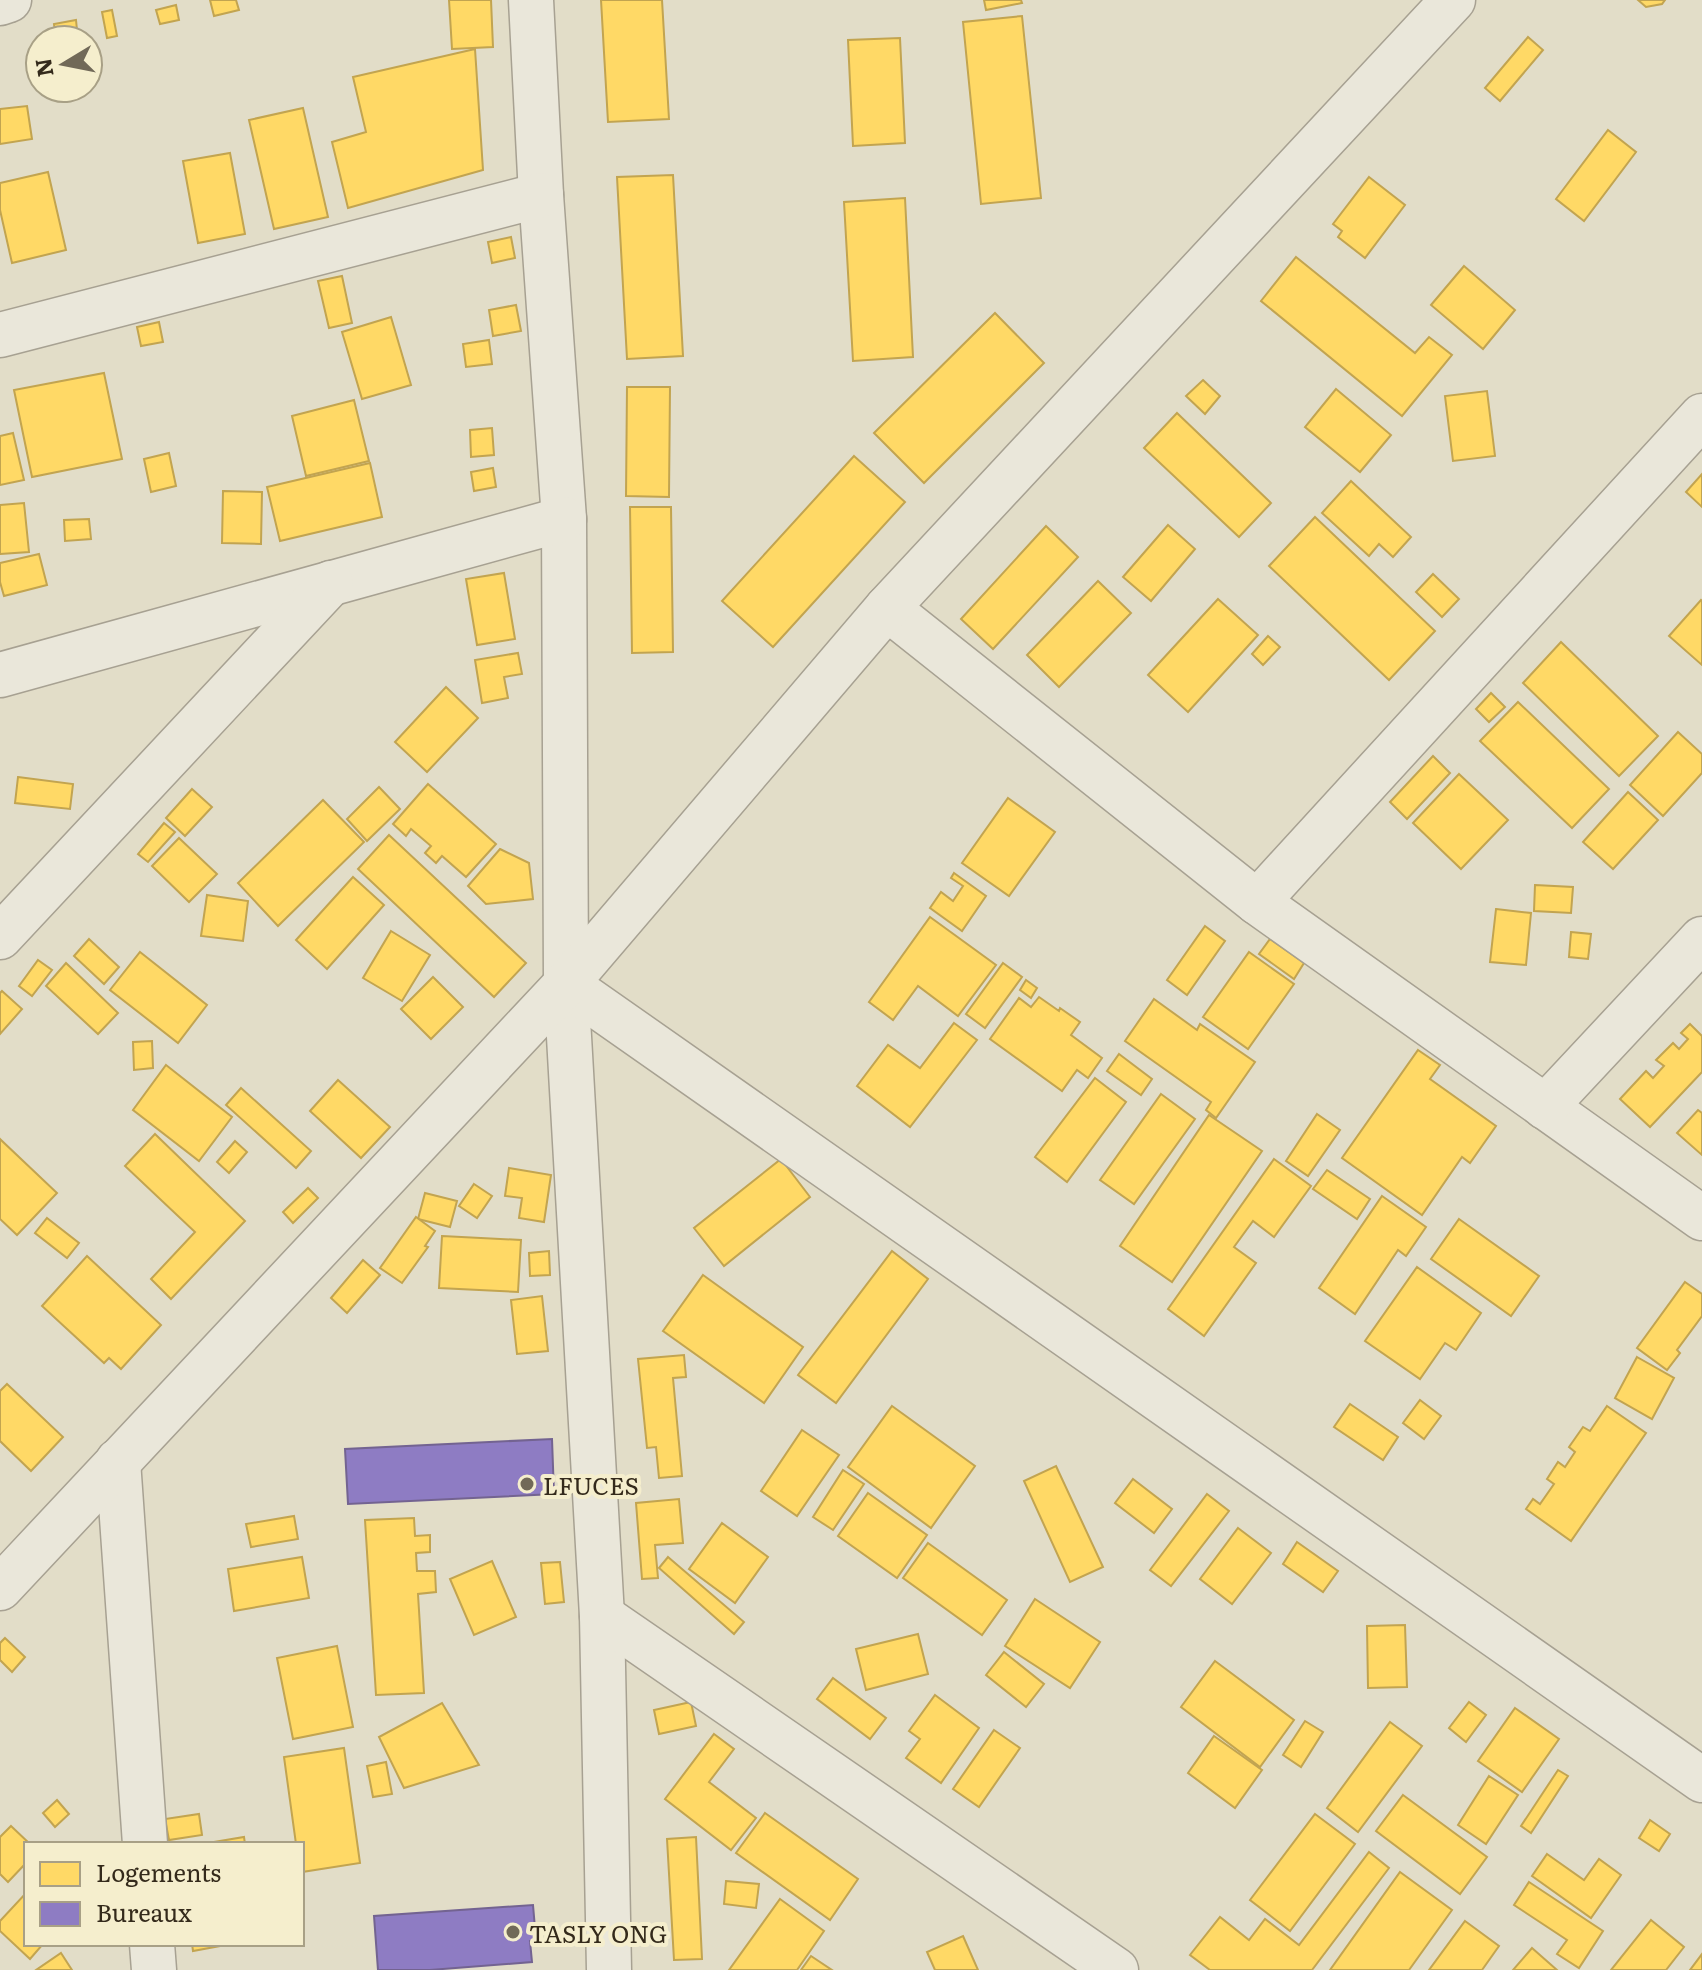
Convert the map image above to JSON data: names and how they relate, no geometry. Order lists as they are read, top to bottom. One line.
{"places":["LFUCES","TASLY ONG"],"legend":["Logements","Bureaux"],"north":"left"}
